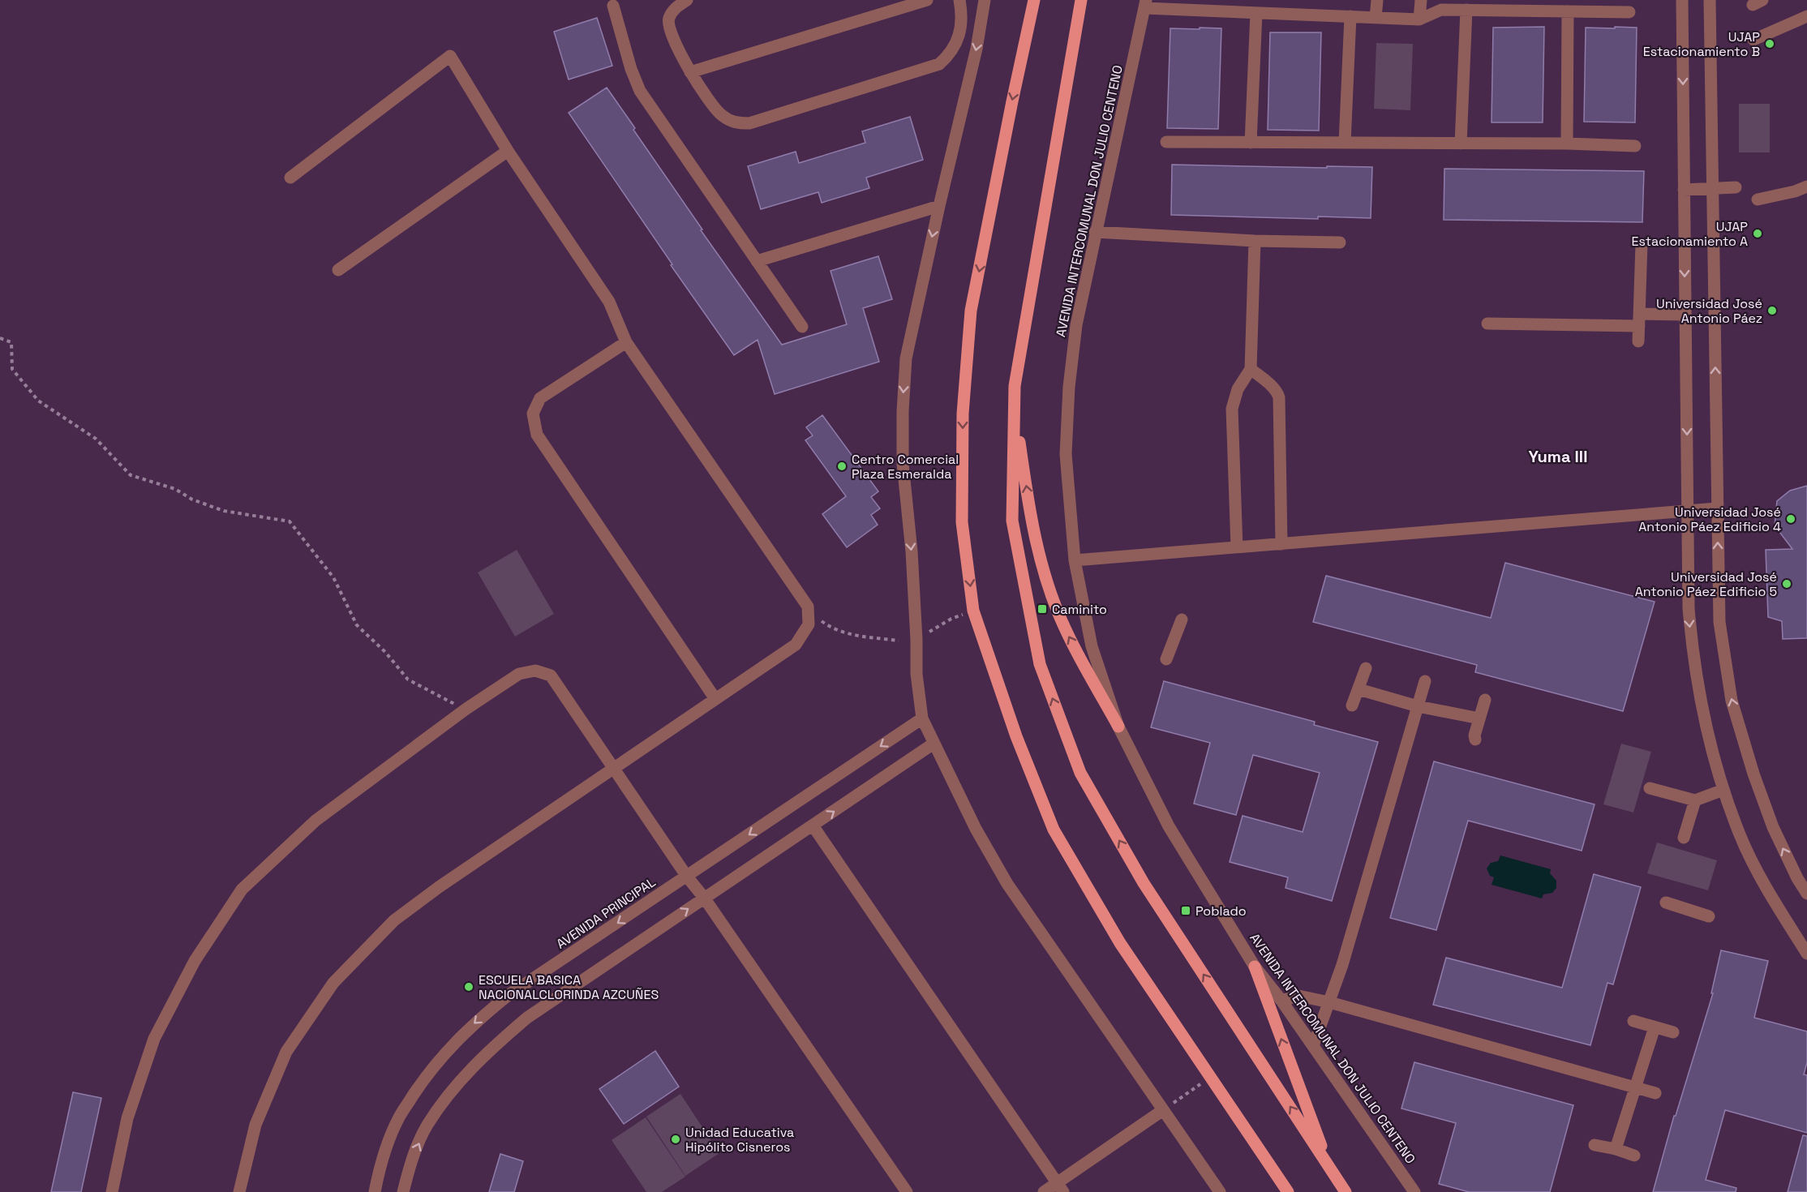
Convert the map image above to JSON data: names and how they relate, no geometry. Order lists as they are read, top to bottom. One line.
{"streets":{"street":["AVENIDA INTERCOMUNAL DON JULIO CENTENO","AVENIDA PRINCIPAL"]},"districts":["Yuma III"],"places":{"other":["UJAP Estacionamiento B","UJAP Estacionamiento A","Universidad José Antonio Páez","Centro Comercial Plaza Esmeralda","Universidad José Antonio Páez Edificio 4","Universidad José Antonio Páez Edificio 5","ESCUELA BASICA NACIONALCLORINDA AZCUÑES","Unidad Educativa Hipólito Cisneros"],"transit":["Caminito","Poblado"]}}
